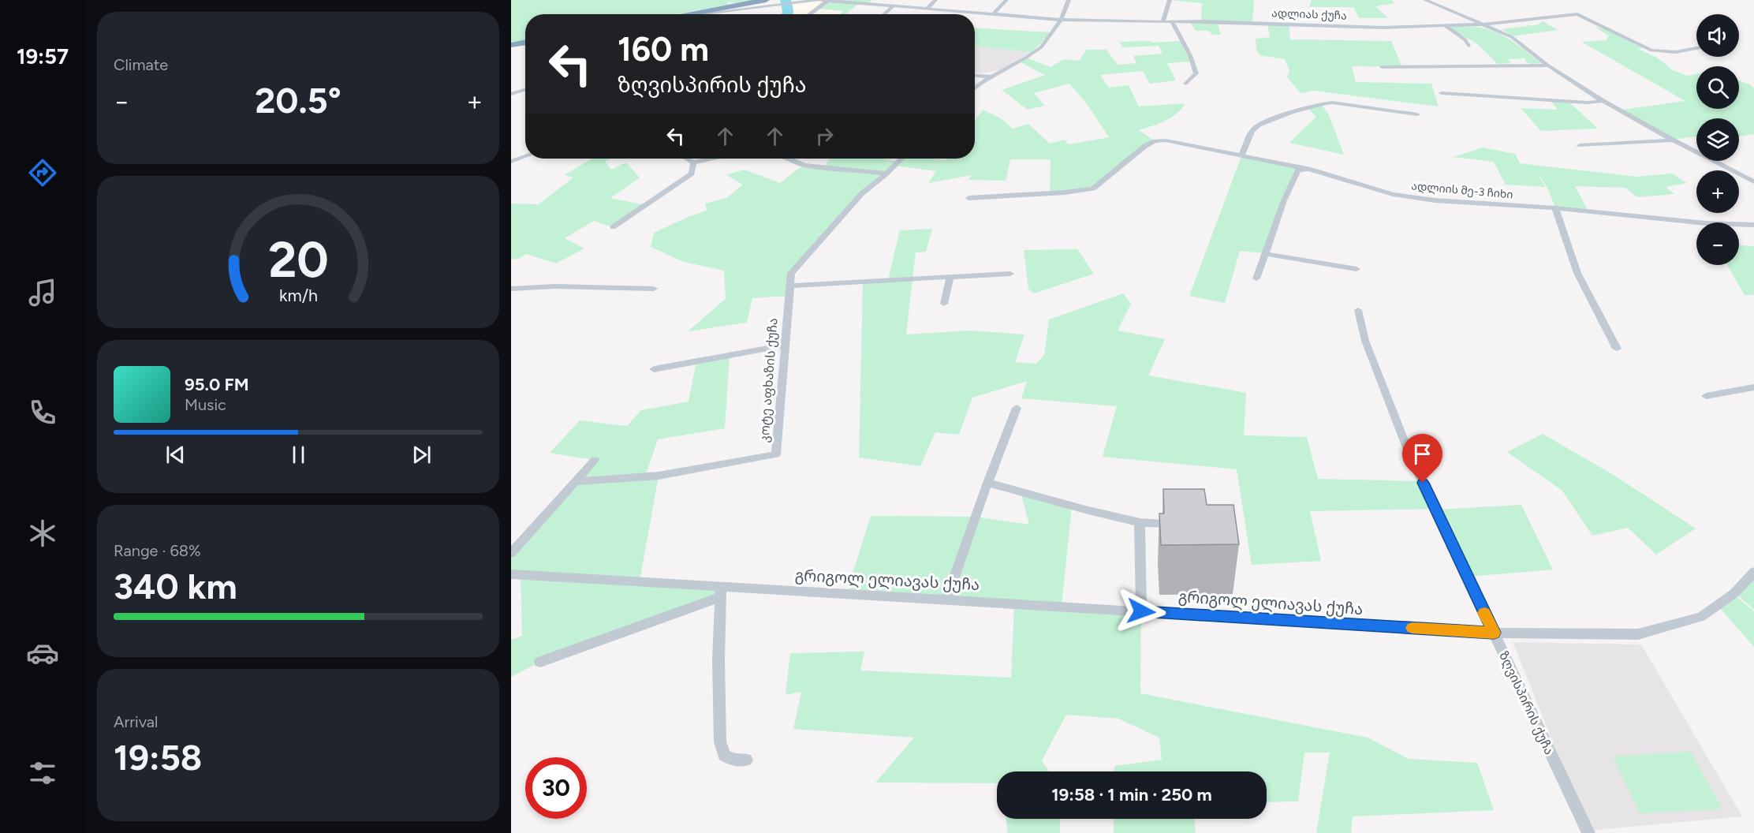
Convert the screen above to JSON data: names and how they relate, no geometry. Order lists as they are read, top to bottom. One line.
{"streets":{"street":["ადლიას ქუჩა","ადლიის მე-3 ჩიხი","კოტე აფხაზის ქუჩა","გრიგოლ ელიავას ქუჩა","ზღვისპირის ქუჩა"]},"crossings":[["გრიგოლ ელიავას ქუჩა","ზღვისპირის ქუჩა"]],"page":{"tabs":"19:57","tile":["Climate",["Range · 68%","340 km"],["Arrival","19:58"]],"map_buttons":["+","−"],"turn":["160 m","ზღვისპირის ქუჩა"],"heat":["−","20.5°","+"],"song":["95.0 FM","Music"],"limit":"30","trip":"19:58 · 1 min · 250 m","gauge":["20","km/h"]}}
